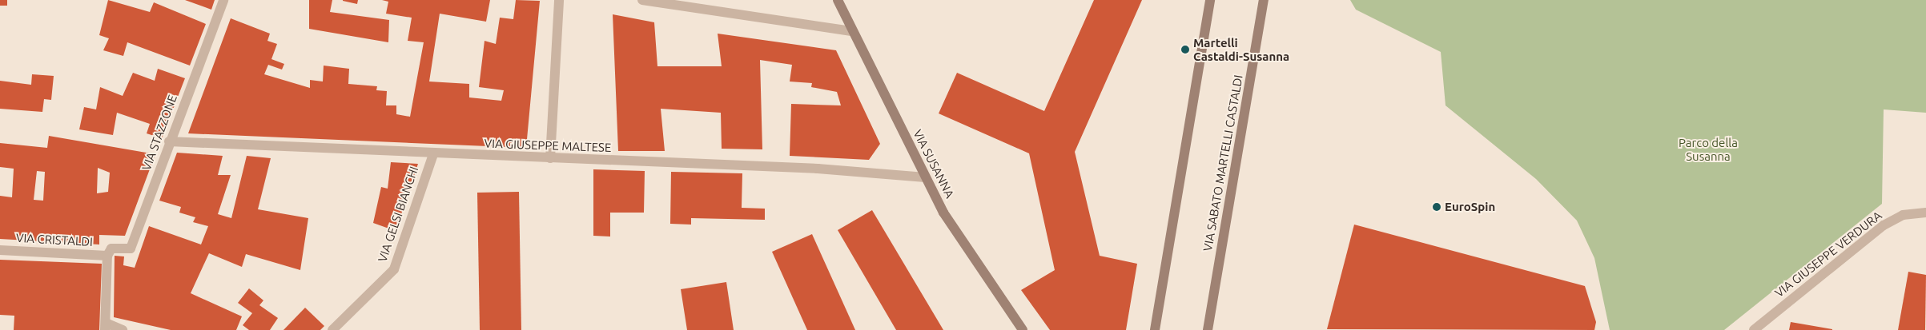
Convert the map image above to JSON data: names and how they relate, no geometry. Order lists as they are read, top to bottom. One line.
{"streets":{"main road":["VIA SABATO MARTELLI CASTALDI","VIA SUSANNA"],"street":["VIA STAZZONE","VIA GIUSEPPE MALTESE","VIA GELSI BIANCHI","VIA CRISTALDI","VIA GIUSEPPE VERDURA"]},"crossings":[["VIA STAZZONE","VIA GIUSEPPE MALTESE"],["VIA STAZZONE","VIA CRISTALDI"],["VIA GIUSEPPE MALTESE","VIA SUSANNA"],["VIA GIUSEPPE MALTESE","VIA GELSI BIANCHI"]],"parks":["Parco della Susanna"],"places":["Martelli Castaldi-Susanna","EuroSpin"]}
